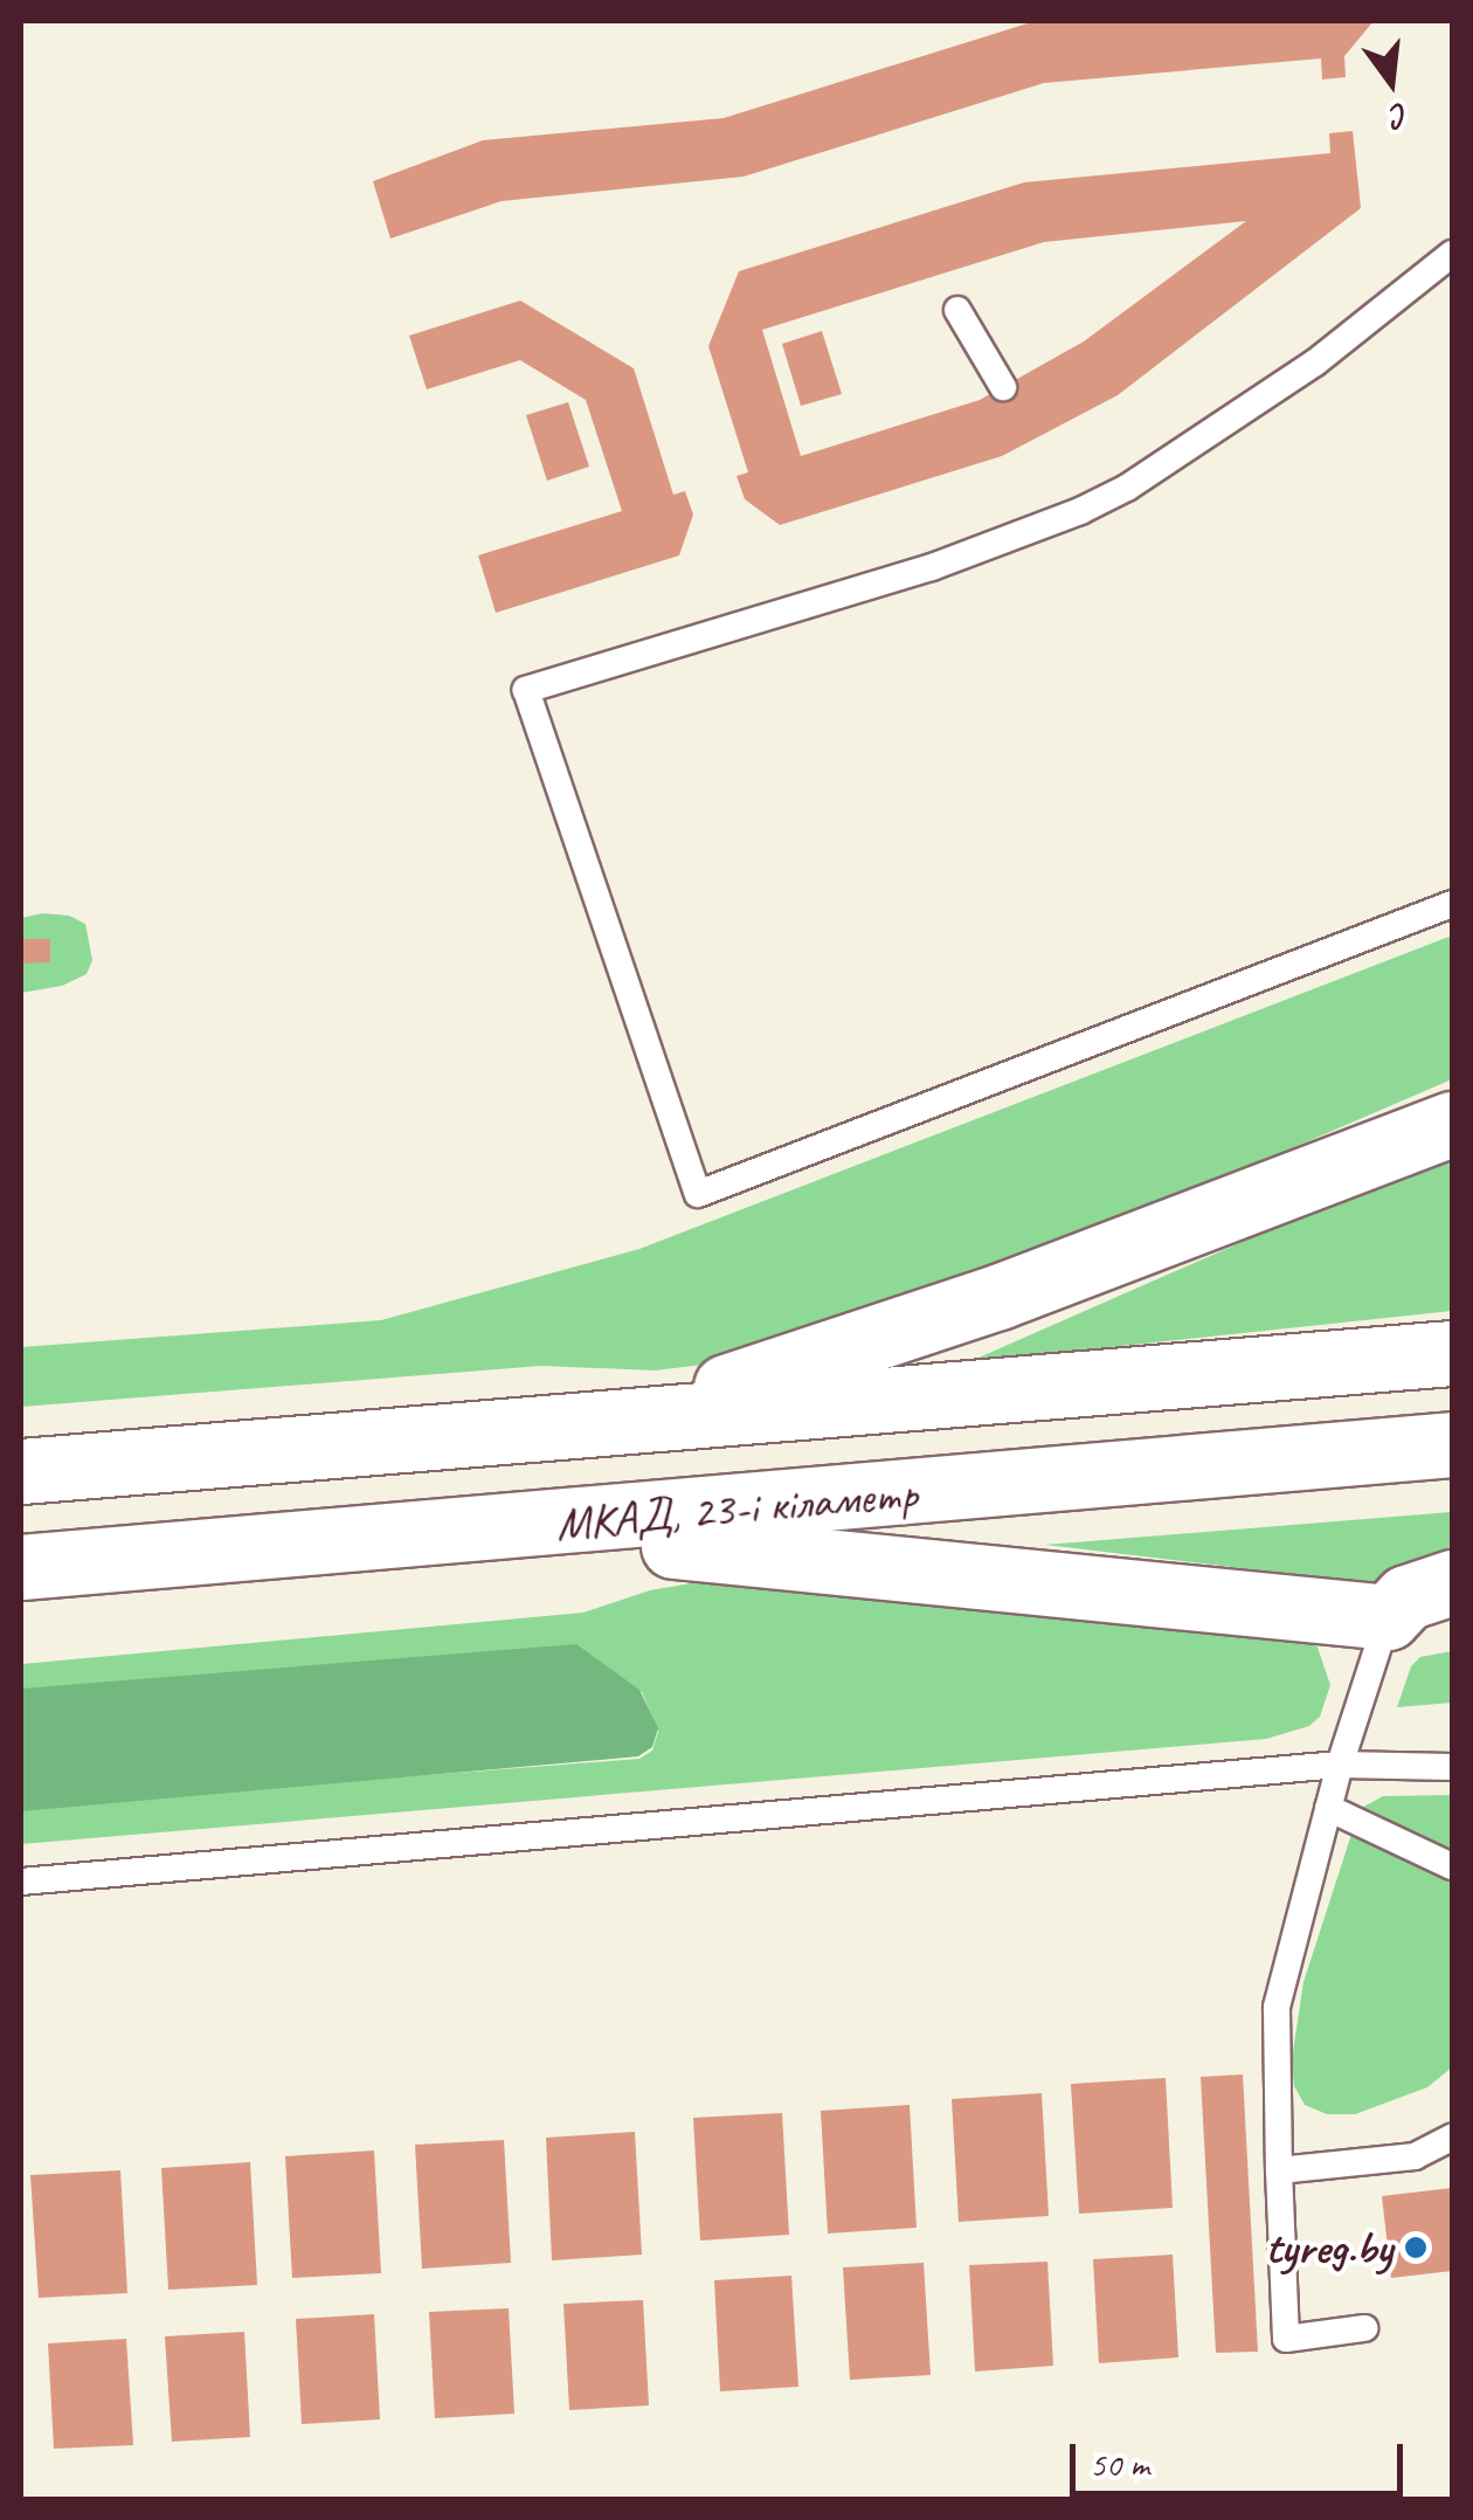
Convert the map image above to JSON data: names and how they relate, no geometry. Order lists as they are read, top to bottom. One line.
{"streets":{"main road":["МКАД, 23-і кіламетр"]},"places":["tyreg.by"],"scale_bar":"50 m","north":"bottom"}
